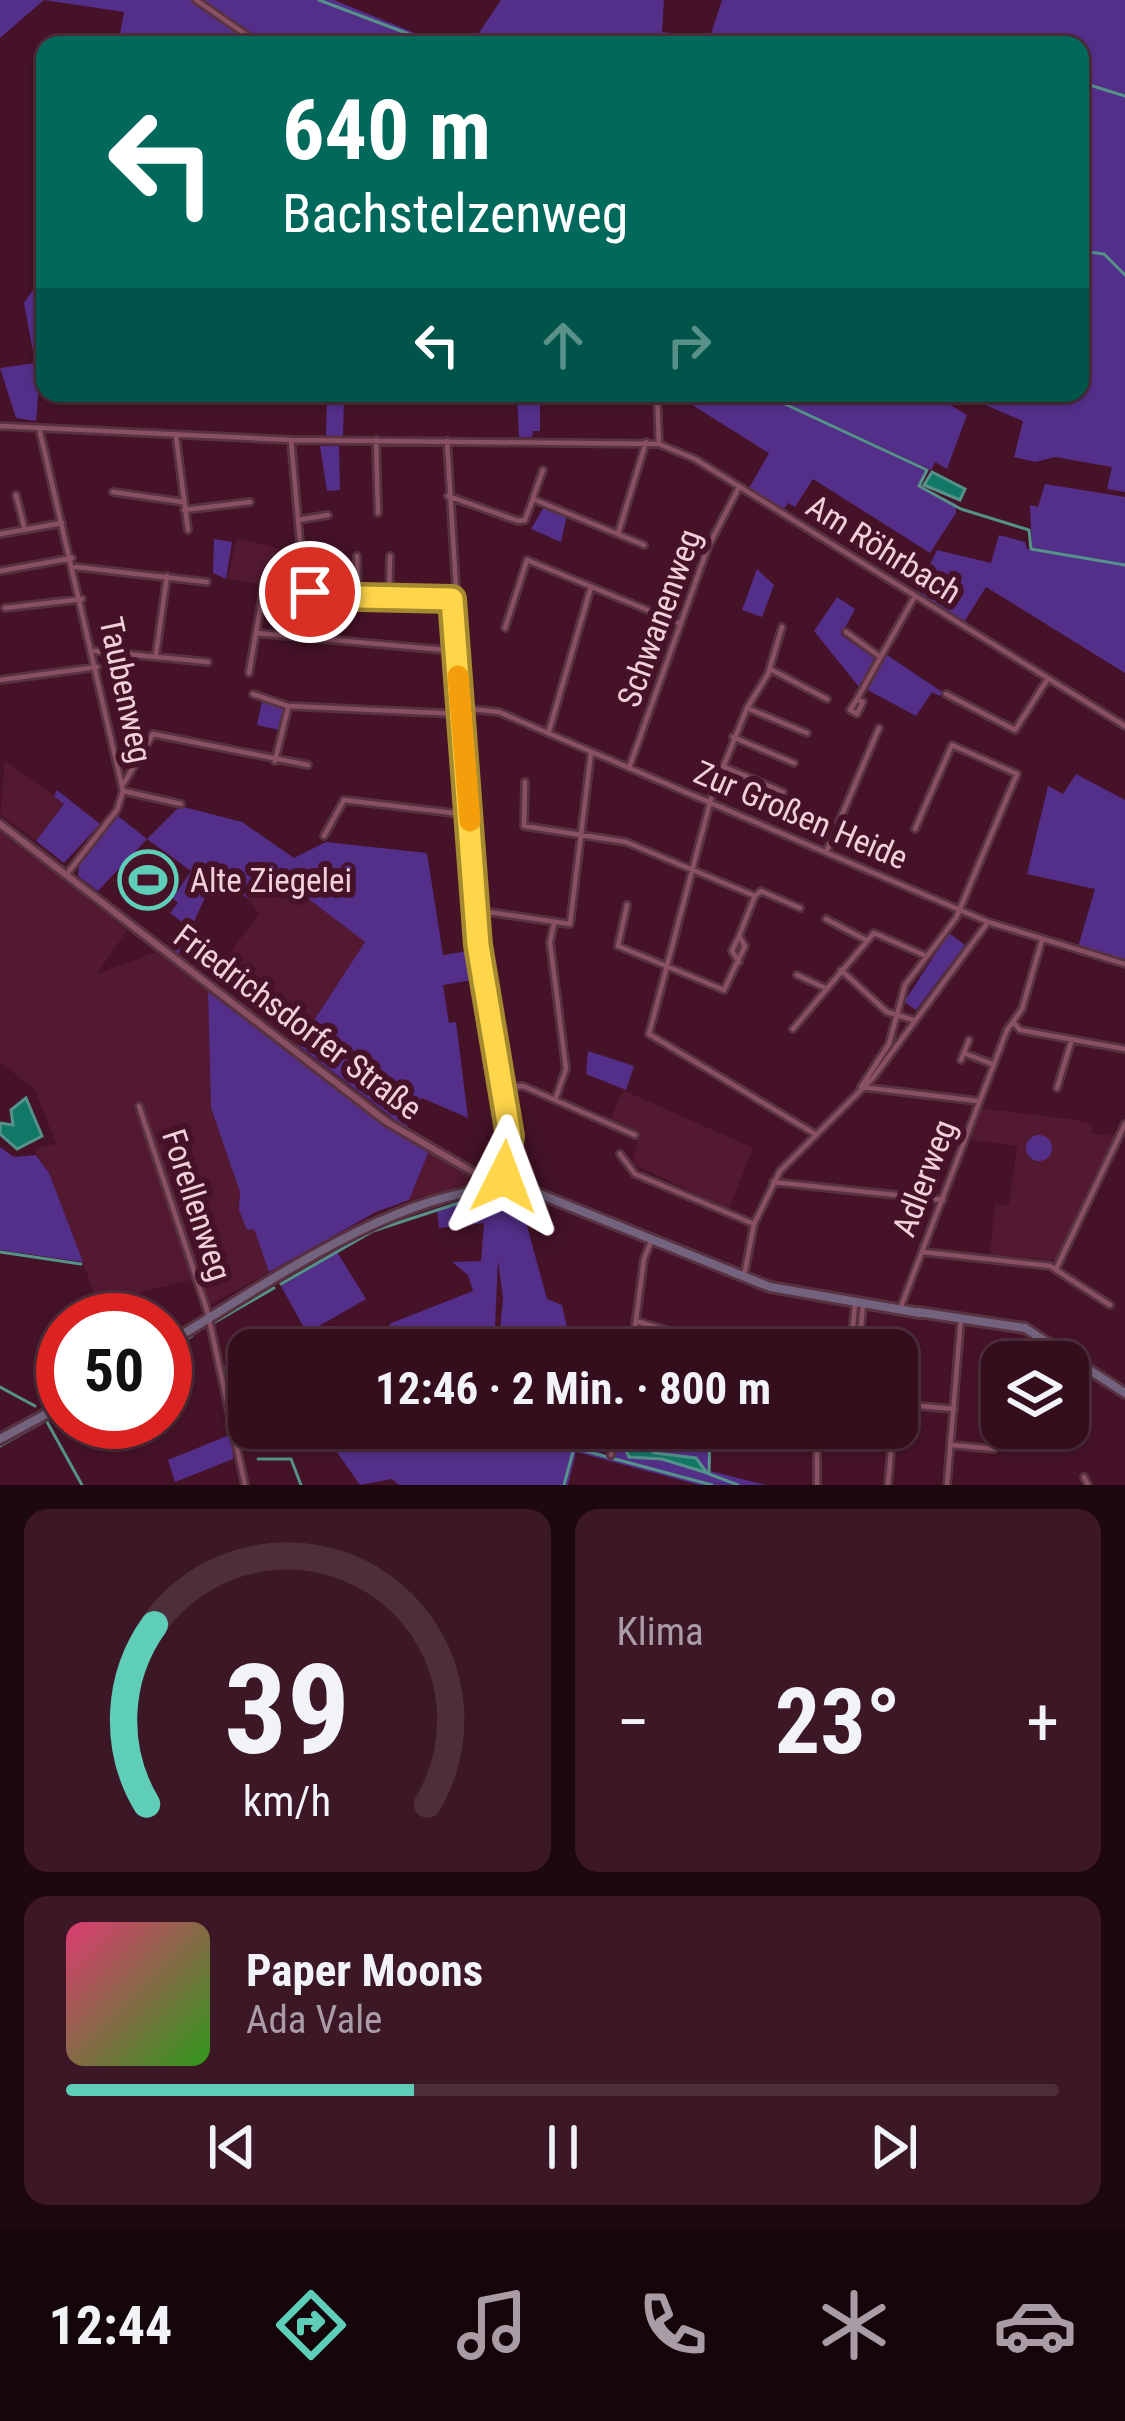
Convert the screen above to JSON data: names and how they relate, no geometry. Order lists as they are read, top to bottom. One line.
{"streets":{"street":["Am Röhrbach","Schwanenweg","Taubenweg","Zur Großen Heide","Friedrichsdorfer Straße","Adlerweg","Forellenweg"]},"crossings":[["Am Röhrbach","Schwanenweg"],["Am Röhrbach","Taubenweg"],["Schwanenweg","Zur Großen Heide"],["Taubenweg","Friedrichsdorfer Straße"],["Zur Großen Heide","Adlerweg"]],"places":{"sports":["Alte Ziegelei"]},"page":{"turn":["640 m","Bachstelzenweg"],"limit":"50","trip":"12:46 · 2 Min. · 800 m","tile":"Klima","heat":["−","23°","+"],"song":["Paper Moons","Ada Vale"],"tabs":"12:44","gauge":["39","km/h"]}}
